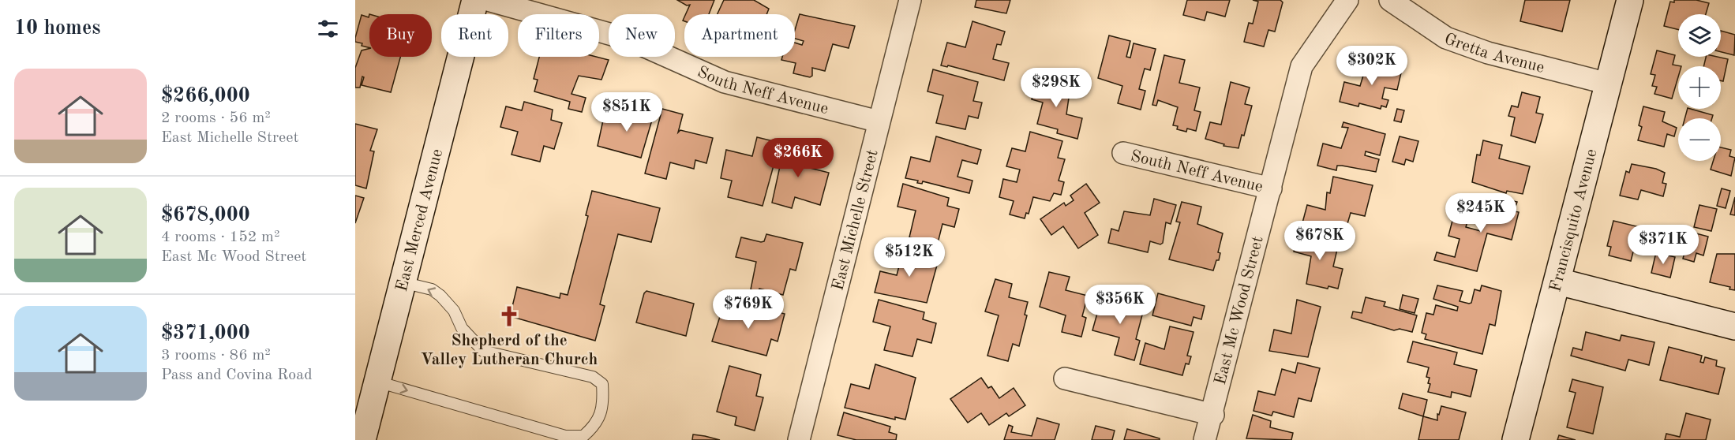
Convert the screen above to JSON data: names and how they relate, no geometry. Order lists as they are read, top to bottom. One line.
{"streets":{"street":["Gretta Avenue","South Neff Avenue","East Merced Avenue","East Michelle Street","Francisquito Avenue","East Mc Wood Street"]},"crossings":[["Gretta Avenue","Francisquito Avenue"],["South Neff Avenue","East Michelle Street"],["South Neff Avenue","East Mc Wood Street"]],"places":{"church":["Shepherd of the Valley Lutheran Church"]},"page":{"heading":"10 homes","map_buttons":["+","−"],"chip":["Buy","Rent","Filters","New","Apartment"],"price":["$302K","$298K","$851K","$266K","$245K","$678K","$371K","$512K","$356K","$769K"],"list":[{"name":"$266,000","note":"2 rooms · 56 m² · East Michelle Street"},{"name":"$678,000","note":"4 rooms · 152 m² · East Mc Wood Street"},{"name":"$371,000","note":"3 rooms · 86 m² · Pass and Covina Road"}]}}
